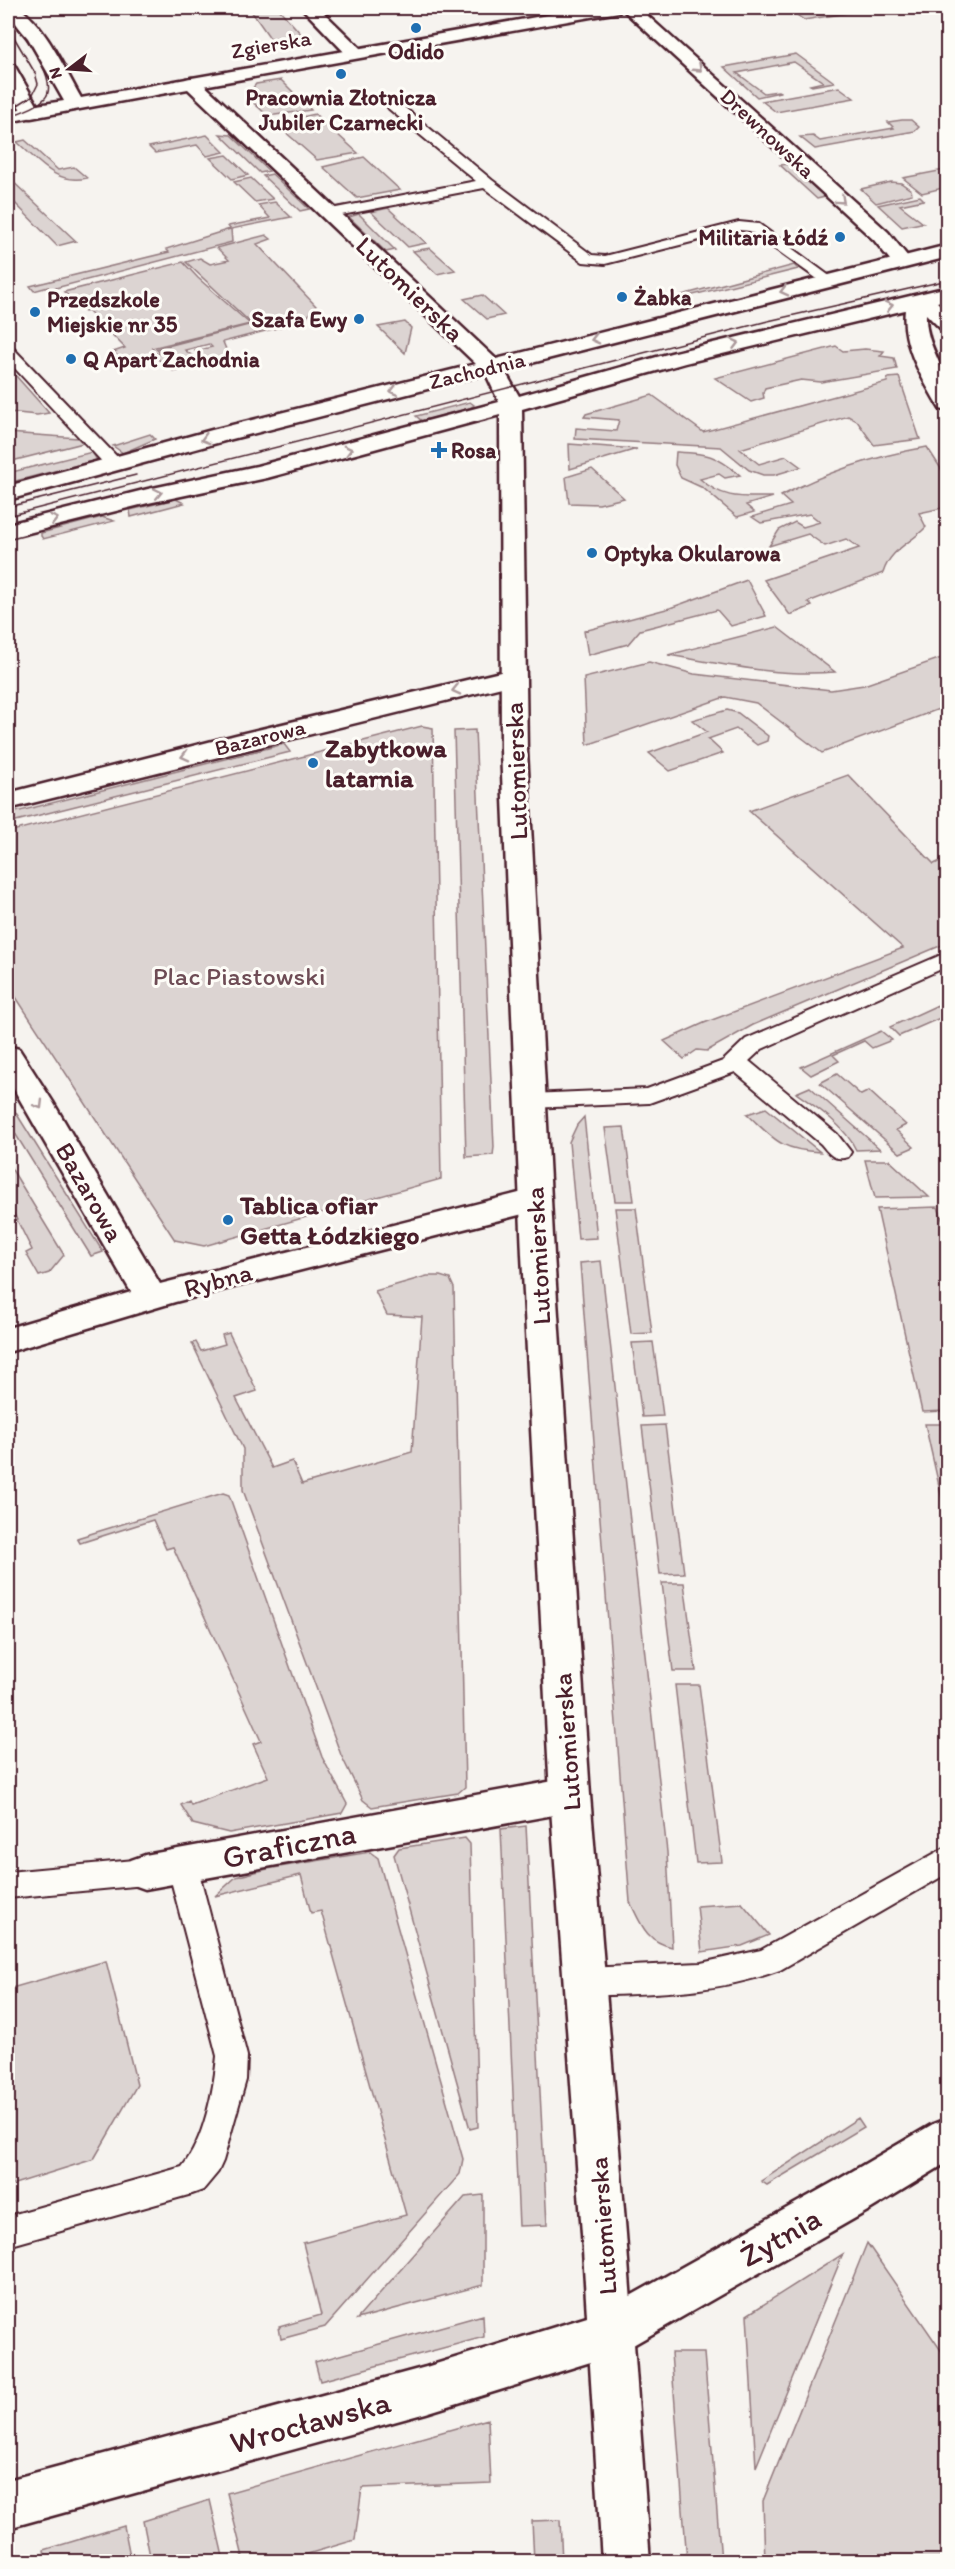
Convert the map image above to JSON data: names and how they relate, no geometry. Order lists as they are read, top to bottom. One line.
{"streets":{"main road":["Zgierska","Drewnowska","Lutomierska","Zachodnia","Bazarowa","Rybna","Graficzna","Żytnia","Wrocławska"]},"crossings":[["Zgierska","Lutomierska"],["Drewnowska","Zachodnia"],["Lutomierska","Zachodnia"],["Lutomierska","Bazarowa"],["Lutomierska","Rybna"],["Lutomierska","Graficzna"],["Lutomierska","Żytnia"],["Lutomierska","Wrocławska"],["Bazarowa","Rybna"],["Żytnia","Wrocławska"]],"one_way":["Drewnowska"],"parks":["Plac Piastowski"],"places":{"other":["Odido","Pracownia Złotnicza Jubiler Czarnecki","Militaria Łódź","Żabka","Przedszkole Miejskie nr 35","Szafa Ewy","Q Apart Zachodnia","Optyka Okularowa","Zabytkowa latarnia","Tablica ofiar Getta Łódzkiego"],"health":["Rosa"]},"north":"left"}
